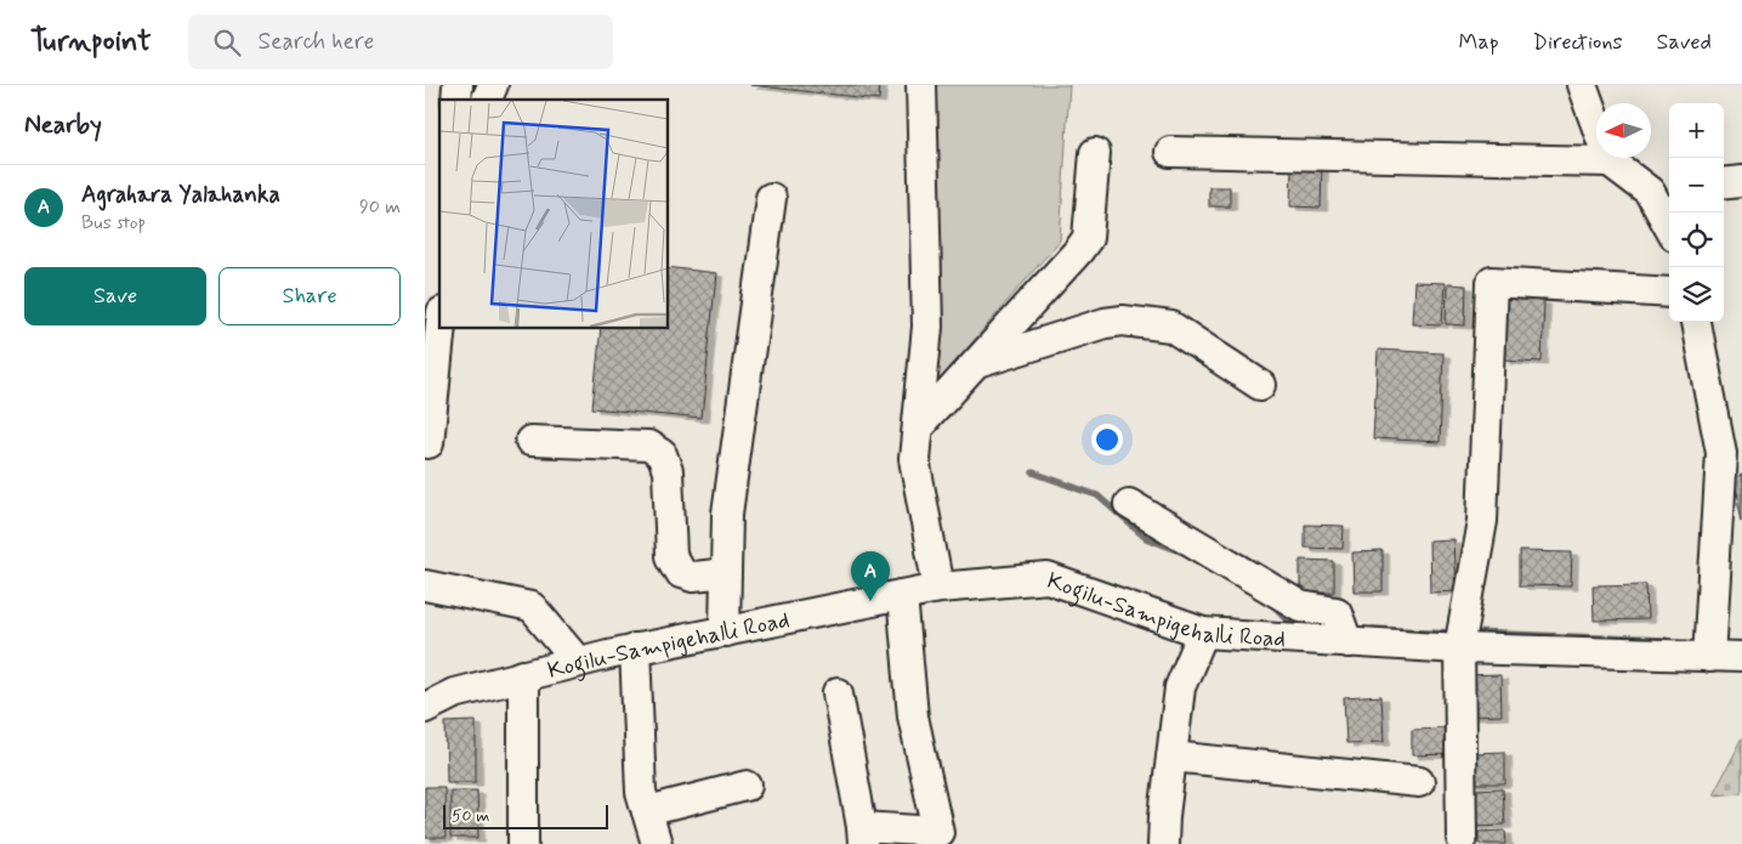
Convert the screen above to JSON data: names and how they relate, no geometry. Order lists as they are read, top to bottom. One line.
{"streets":{"street":["Kogilu-Sampigehalli Road"]},"scale_bar":"50 m","north":"left","page":{"header":"Turnpoint","search":"Search here","nav":["Map","Directions","Saved"],"heading":"Nearby","map_buttons":["+","−"],"list":[{"mark":"A","name":"Agrahara Yalahanka","note":"Bus stop","value":"90 m"}],"buttons":["Save","Share"],"pins":"A","scale":"50 m"}}
